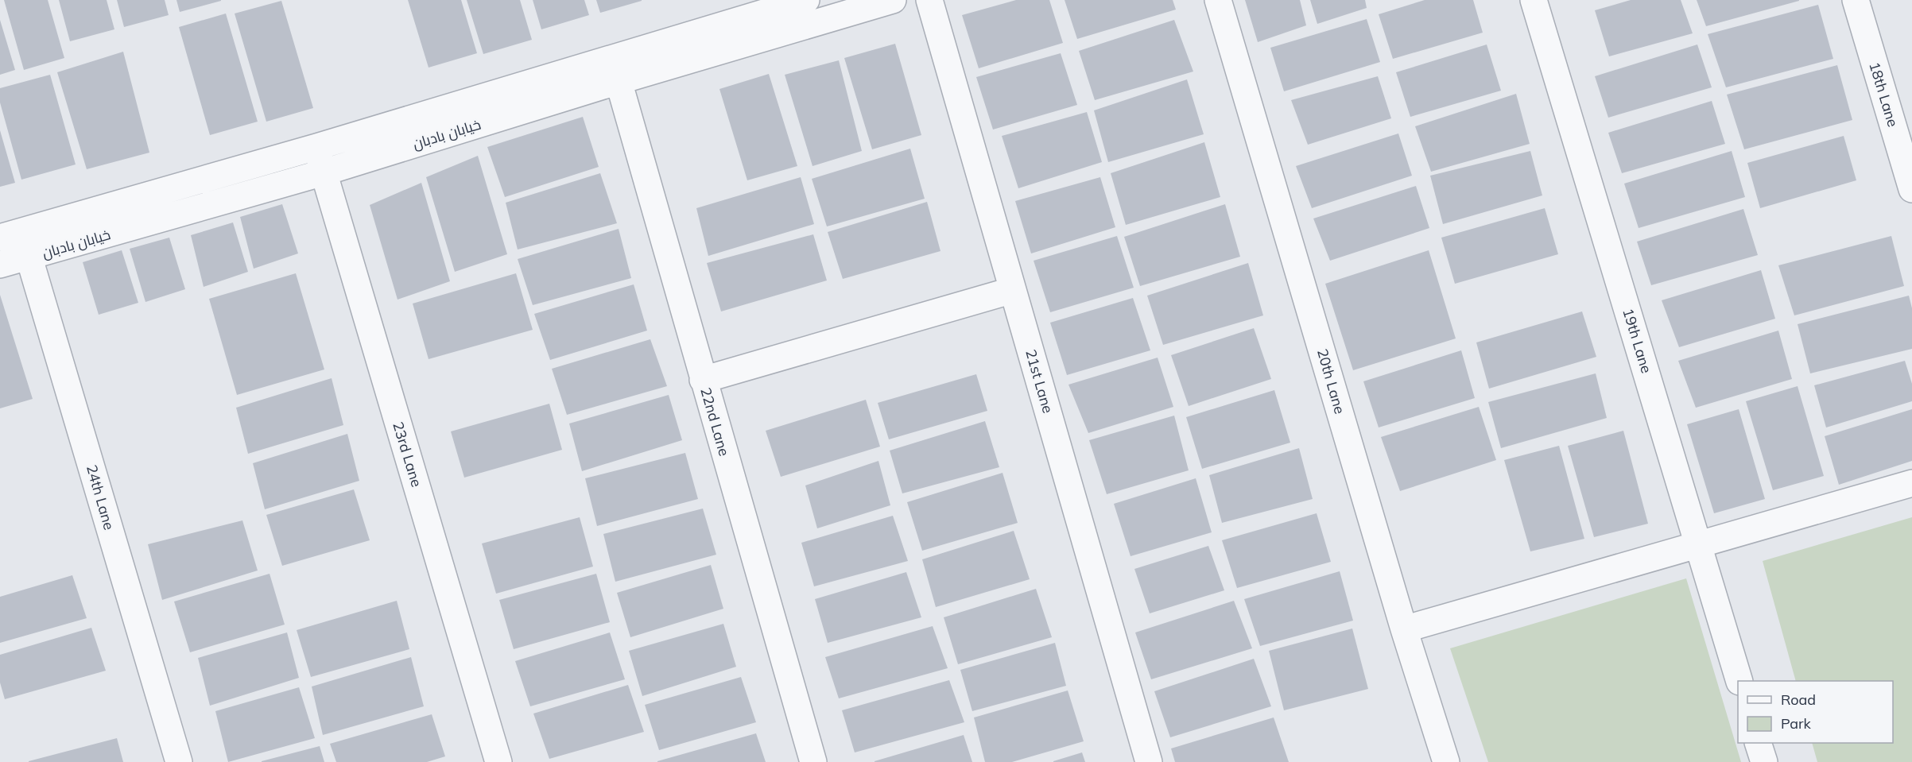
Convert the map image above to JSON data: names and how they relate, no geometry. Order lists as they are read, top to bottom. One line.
{"streets":{"street":["18th Lane","خیابان بادبان","19th Lane","21st Lane","20th Lane","22nd Lane","23rd Lane","24th Lane"]},"crossings":[["خیابان بادبان","22nd Lane"],["خیابان بادبان","23rd Lane"],["خیابان بادبان","24th Lane"]],"legend":["Road","Park"]}
